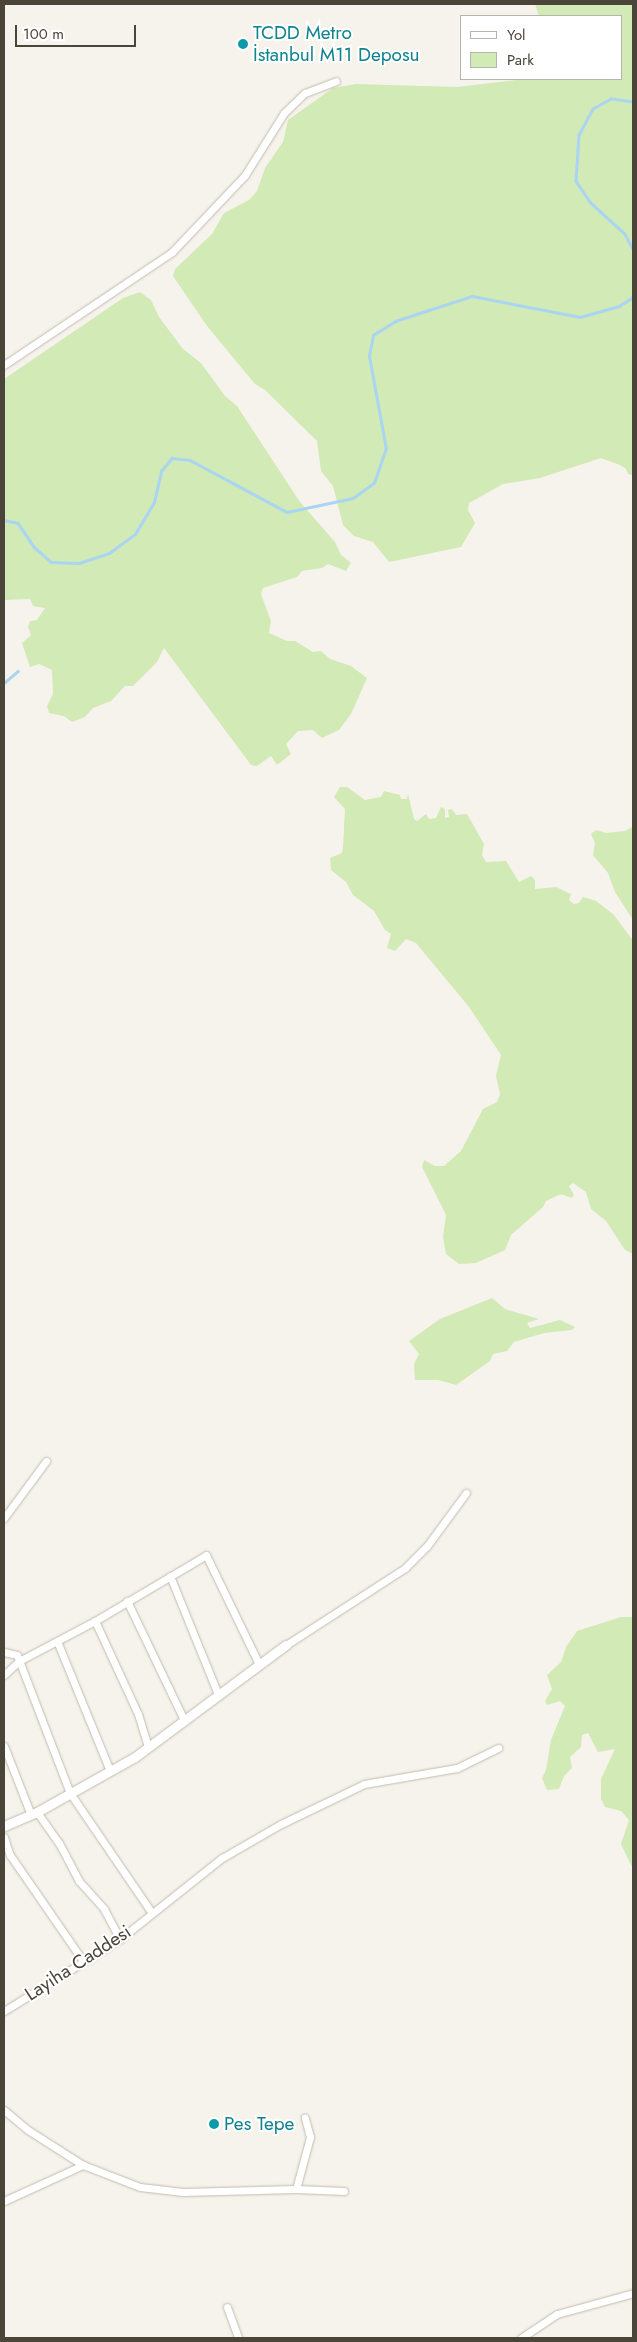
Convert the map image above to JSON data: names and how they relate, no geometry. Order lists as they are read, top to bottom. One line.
{"streets":{"street":["Layiha Caddesi"]},"places":["TCDD Metro İstanbul M11 Deposu","Pes Tepe"],"legend":["Yol","Park"],"scale_bar":"100 m"}
